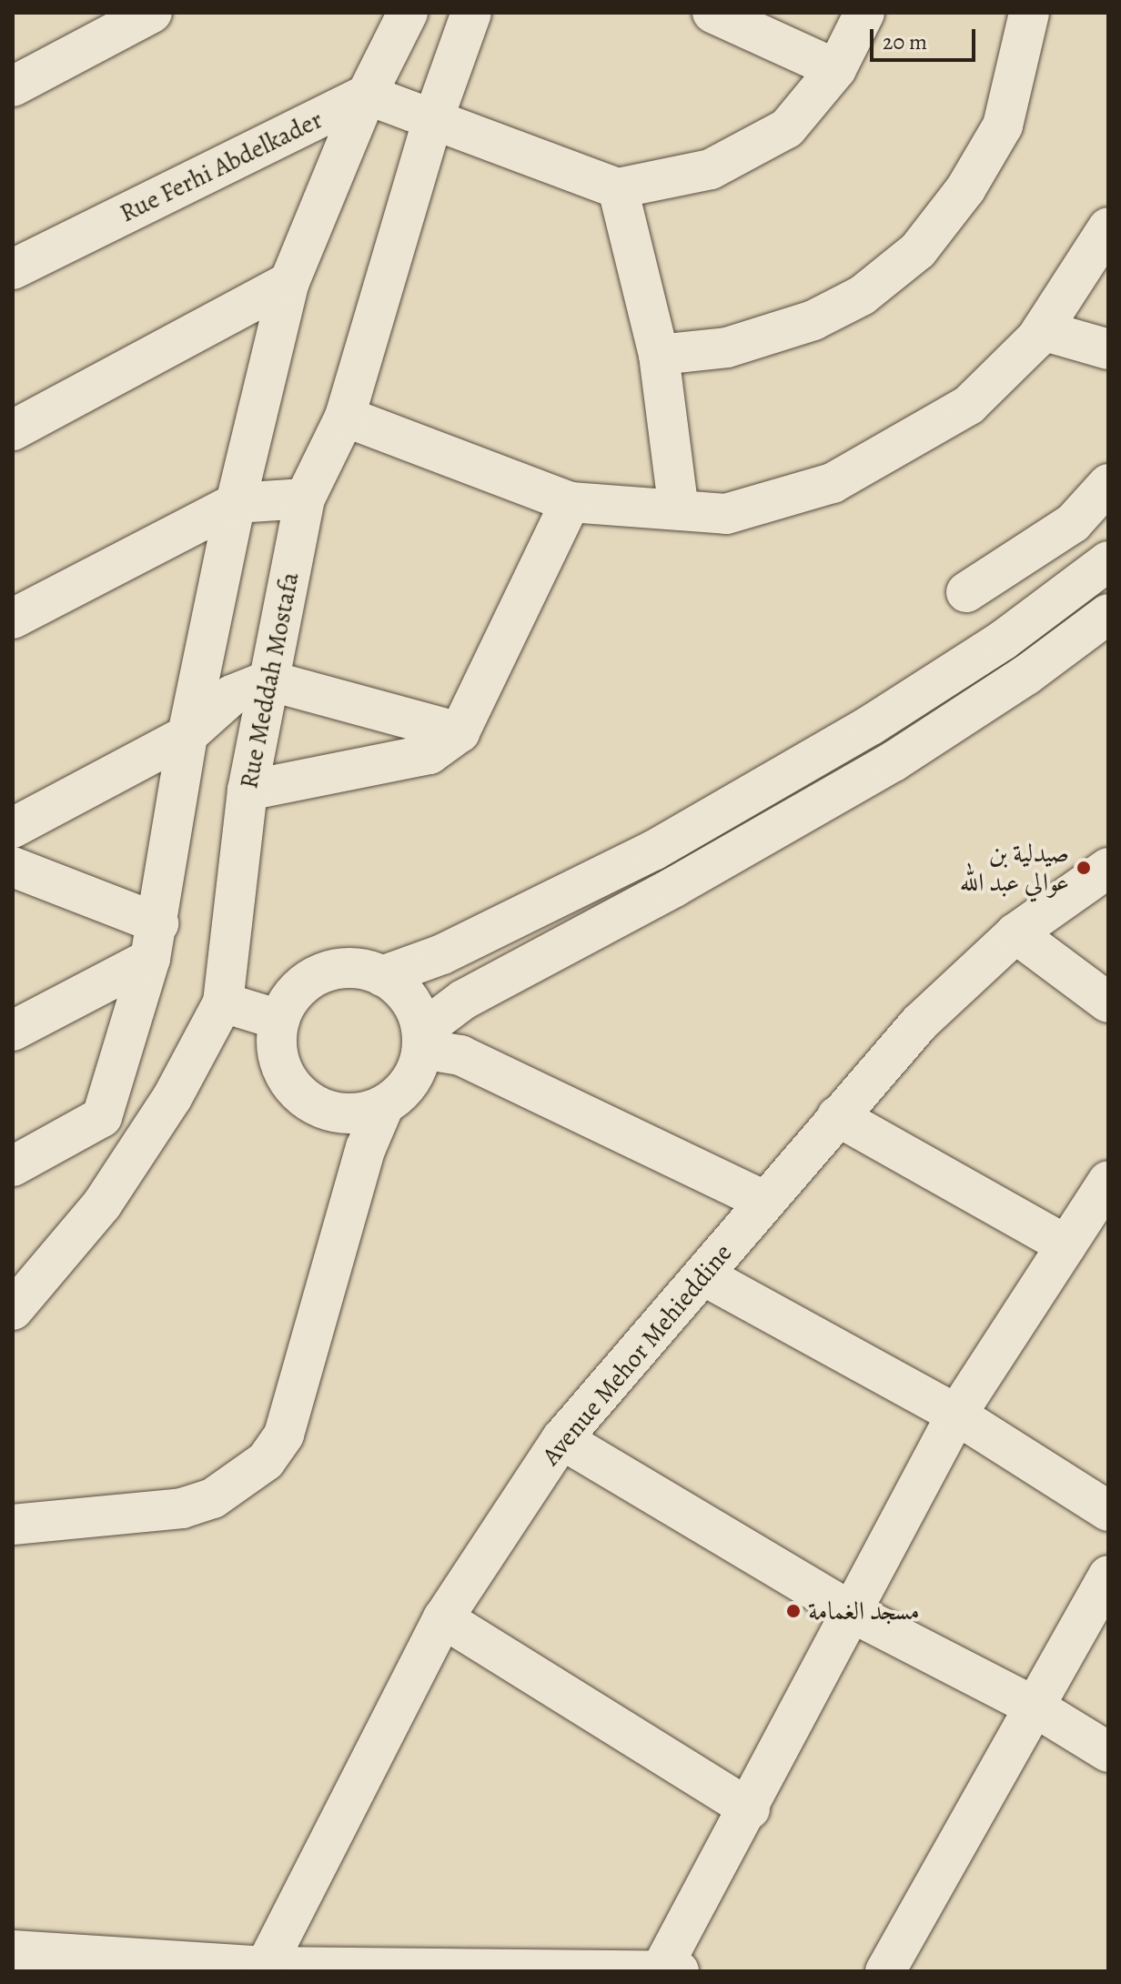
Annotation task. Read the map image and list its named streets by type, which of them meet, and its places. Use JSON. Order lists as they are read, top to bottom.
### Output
{
  "streets": {
    "street": ["Rue Ferhi Abdelkader", "Rue Meddah Mostafa", "Avenue Mehor Mehieddine"]
  },
  "places": ["صيدلية بن عوالي عبد الله", "مسجد الغمامة"],
  "scale_bar": "20 m"
}
